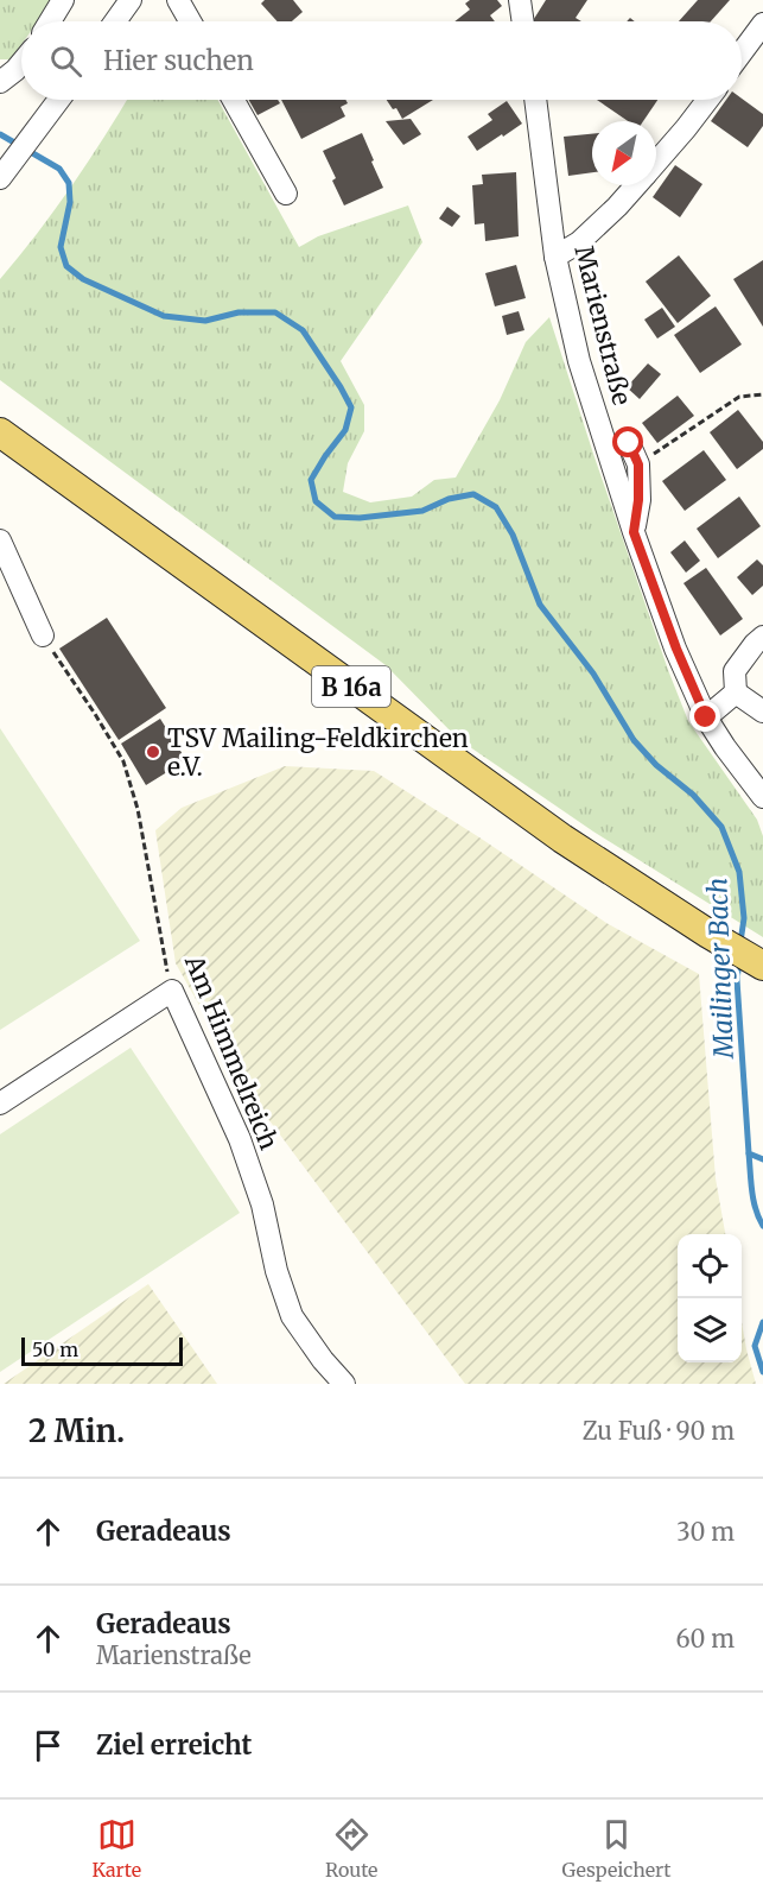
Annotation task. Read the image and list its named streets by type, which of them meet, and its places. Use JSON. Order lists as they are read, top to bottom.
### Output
{
  "streets": {
    "main road": ["B 16a"],
    "street": ["Marienstraße", "Am Himmelreich"]
  },
  "water": ["Mailinger Bach"],
  "places": ["TSV Mailing-Feldkirchen e.V."],
  "scale_bar": "50 m",
  "north": "bottom left",
  "page": {
    "search": "Hier suchen",
    "scale": "50 m",
    "heading": ["2 Min.", "Zu Fuß · 90 m"],
    "list": [
      ["Geradeaus", "30 m"],
      ["Geradeaus", "Marienstraße", "60 m"],
      "Ziel erreicht"
    ],
    "nav": ["Karte", "Route", "Gespeichert"]
  }
}
